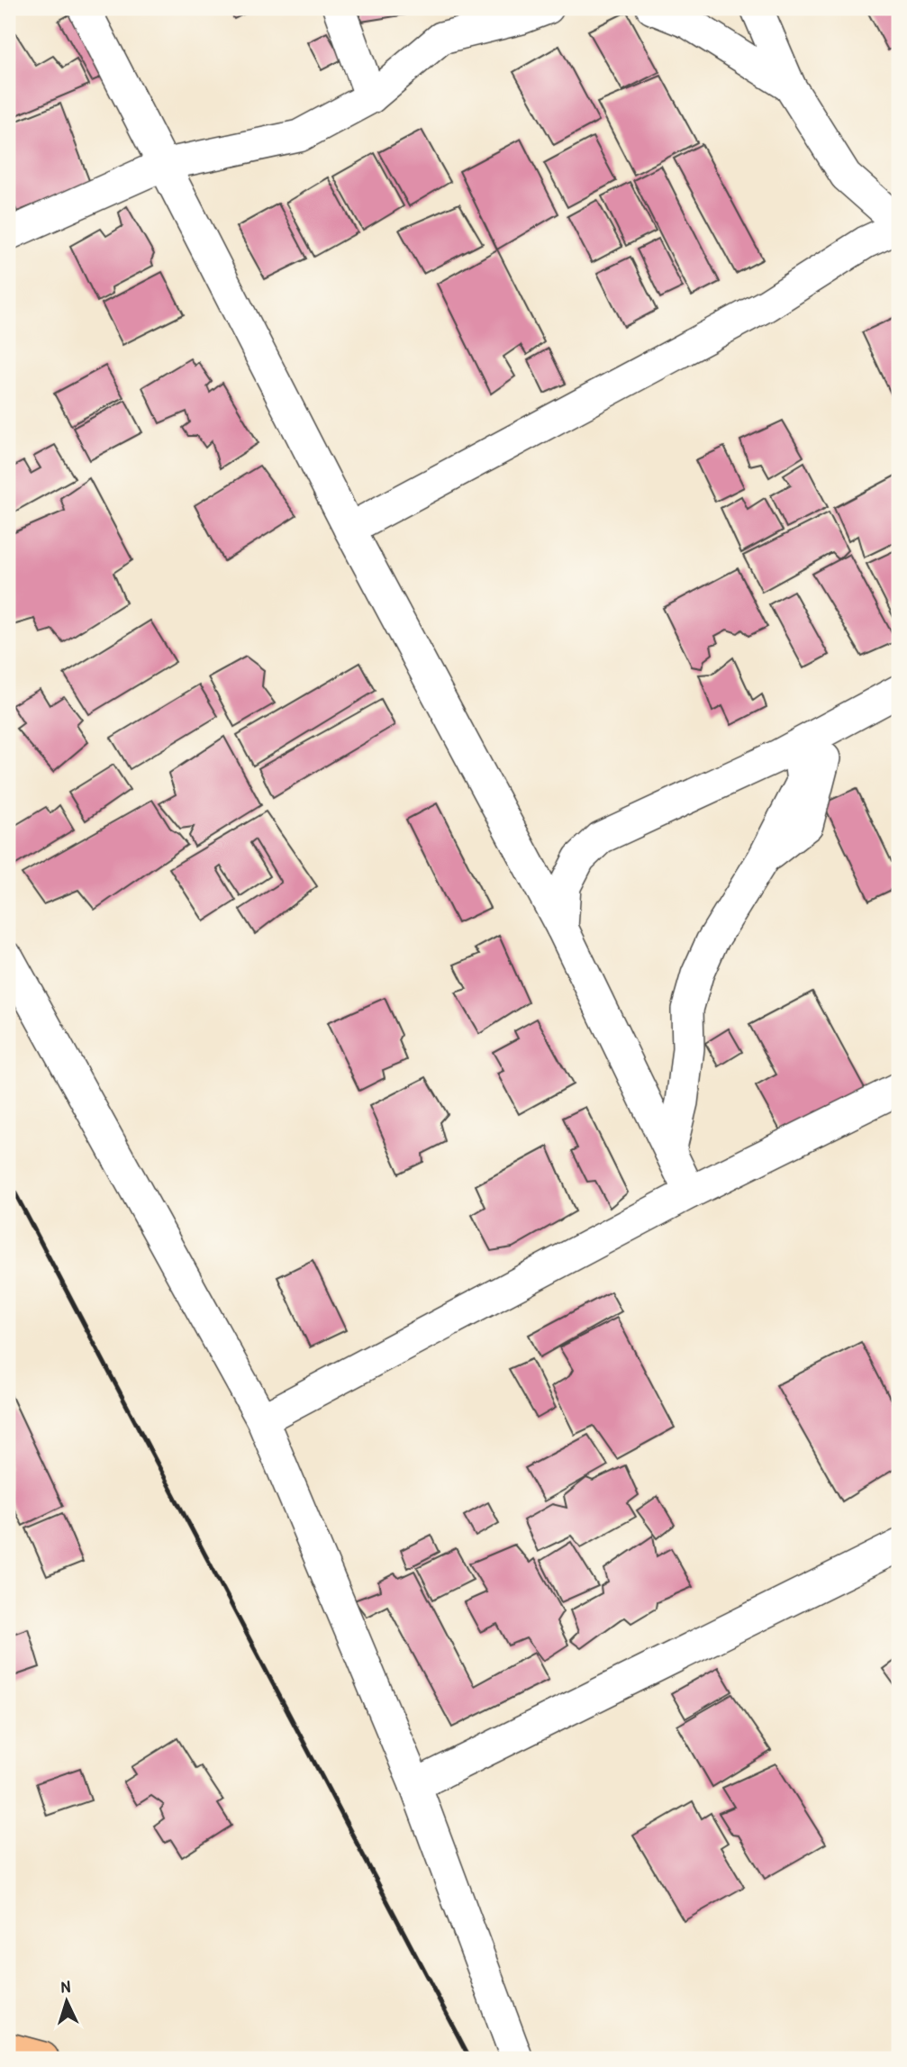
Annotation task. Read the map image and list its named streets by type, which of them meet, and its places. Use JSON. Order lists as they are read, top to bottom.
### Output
{
  "north": "top"
}
